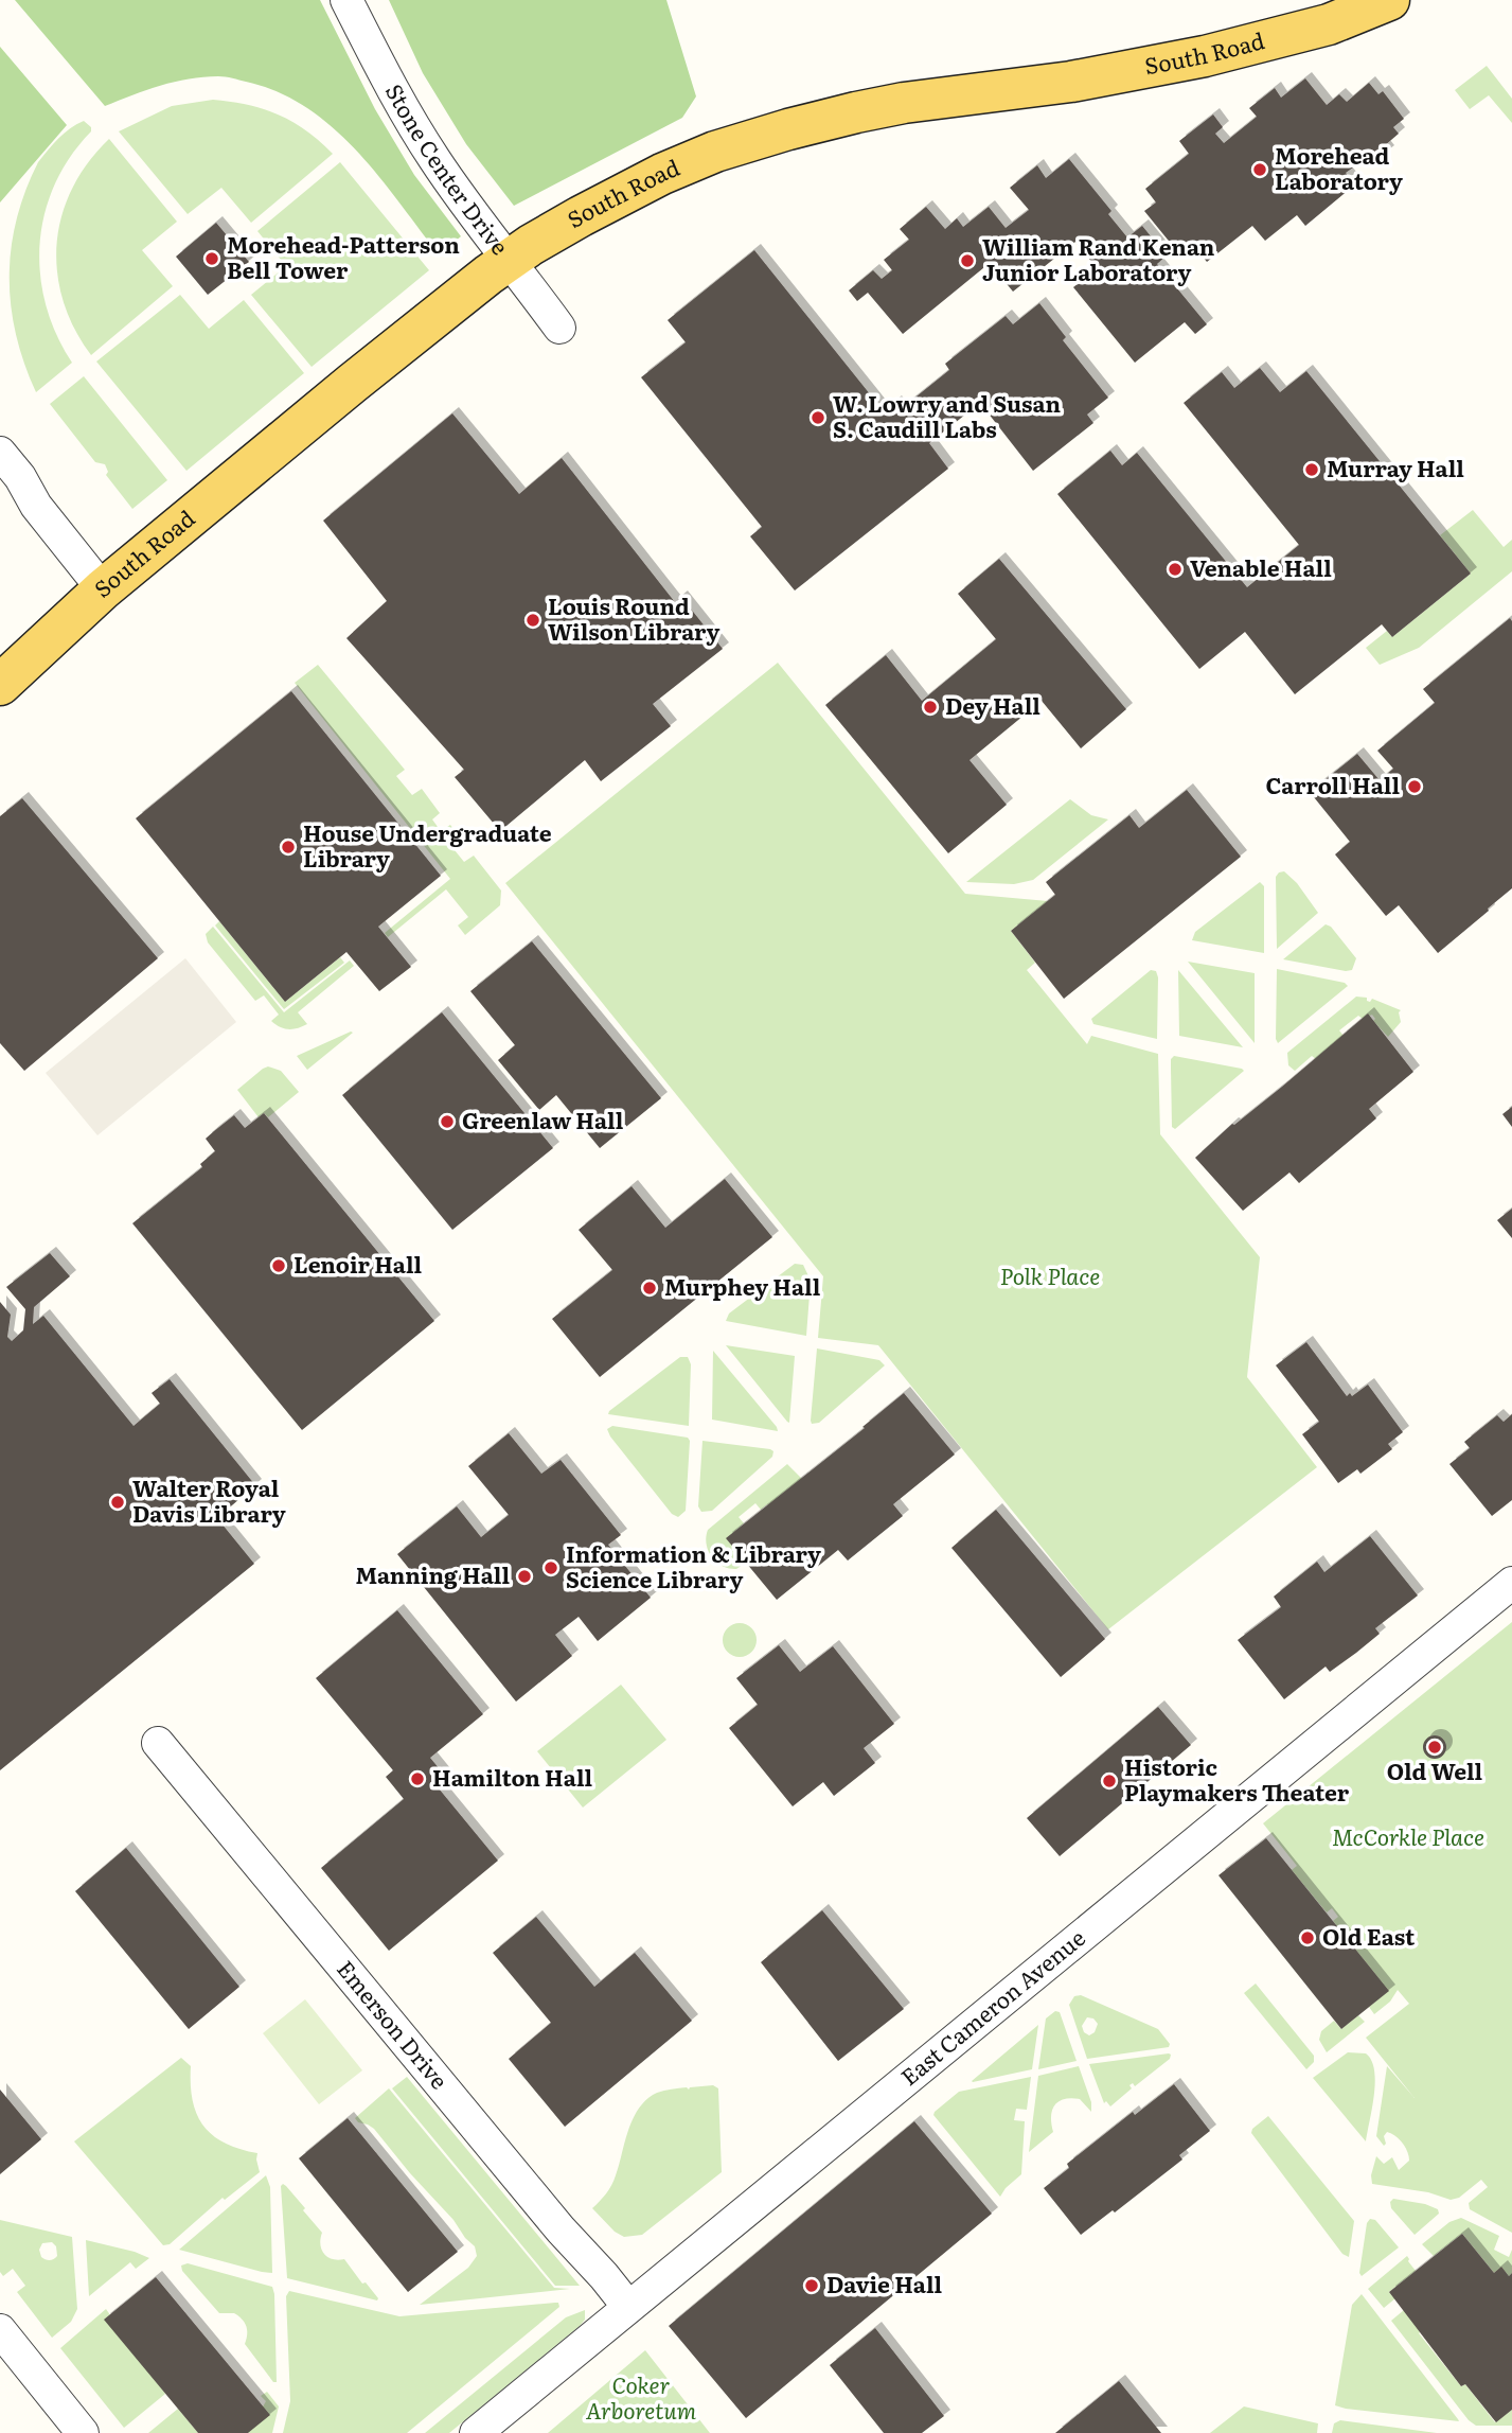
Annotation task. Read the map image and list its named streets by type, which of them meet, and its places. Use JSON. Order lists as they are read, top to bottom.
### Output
{
  "streets": {
    "main road": ["South Road"],
    "street": ["Stone Center Drive", "East Cameron Avenue", "Emerson Drive"]
  },
  "crossings": [
    ["South Road", "Stone Center Drive"],
    ["East Cameron Avenue", "Emerson Drive"]
  ],
  "parks": ["Polk Place", "McCorkle Place", "Coker Arboretum"],
  "places": [
    "Morehead Laboratory",
    "Morehead-Patterson Bell Tower",
    "William Rand Kenan Junior Laboratory",
    "W. Lowry and Susan S. Caudill Labs",
    "Murray Hall",
    "Venable Hall",
    "Louis Round Wilson Library",
    "Dey Hall",
    "Carroll Hall",
    "House Undergraduate Library",
    "Greenlaw Hall",
    "Lenoir Hall",
    "Murphey Hall",
    "Walter Royal Davis Library",
    "Information & Library Science Library",
    "Manning Hall",
    "Old Well",
    "Hamilton Hall",
    "Historic Playmakers Theater",
    "Old East",
    "Davie Hall"
  ]
}
